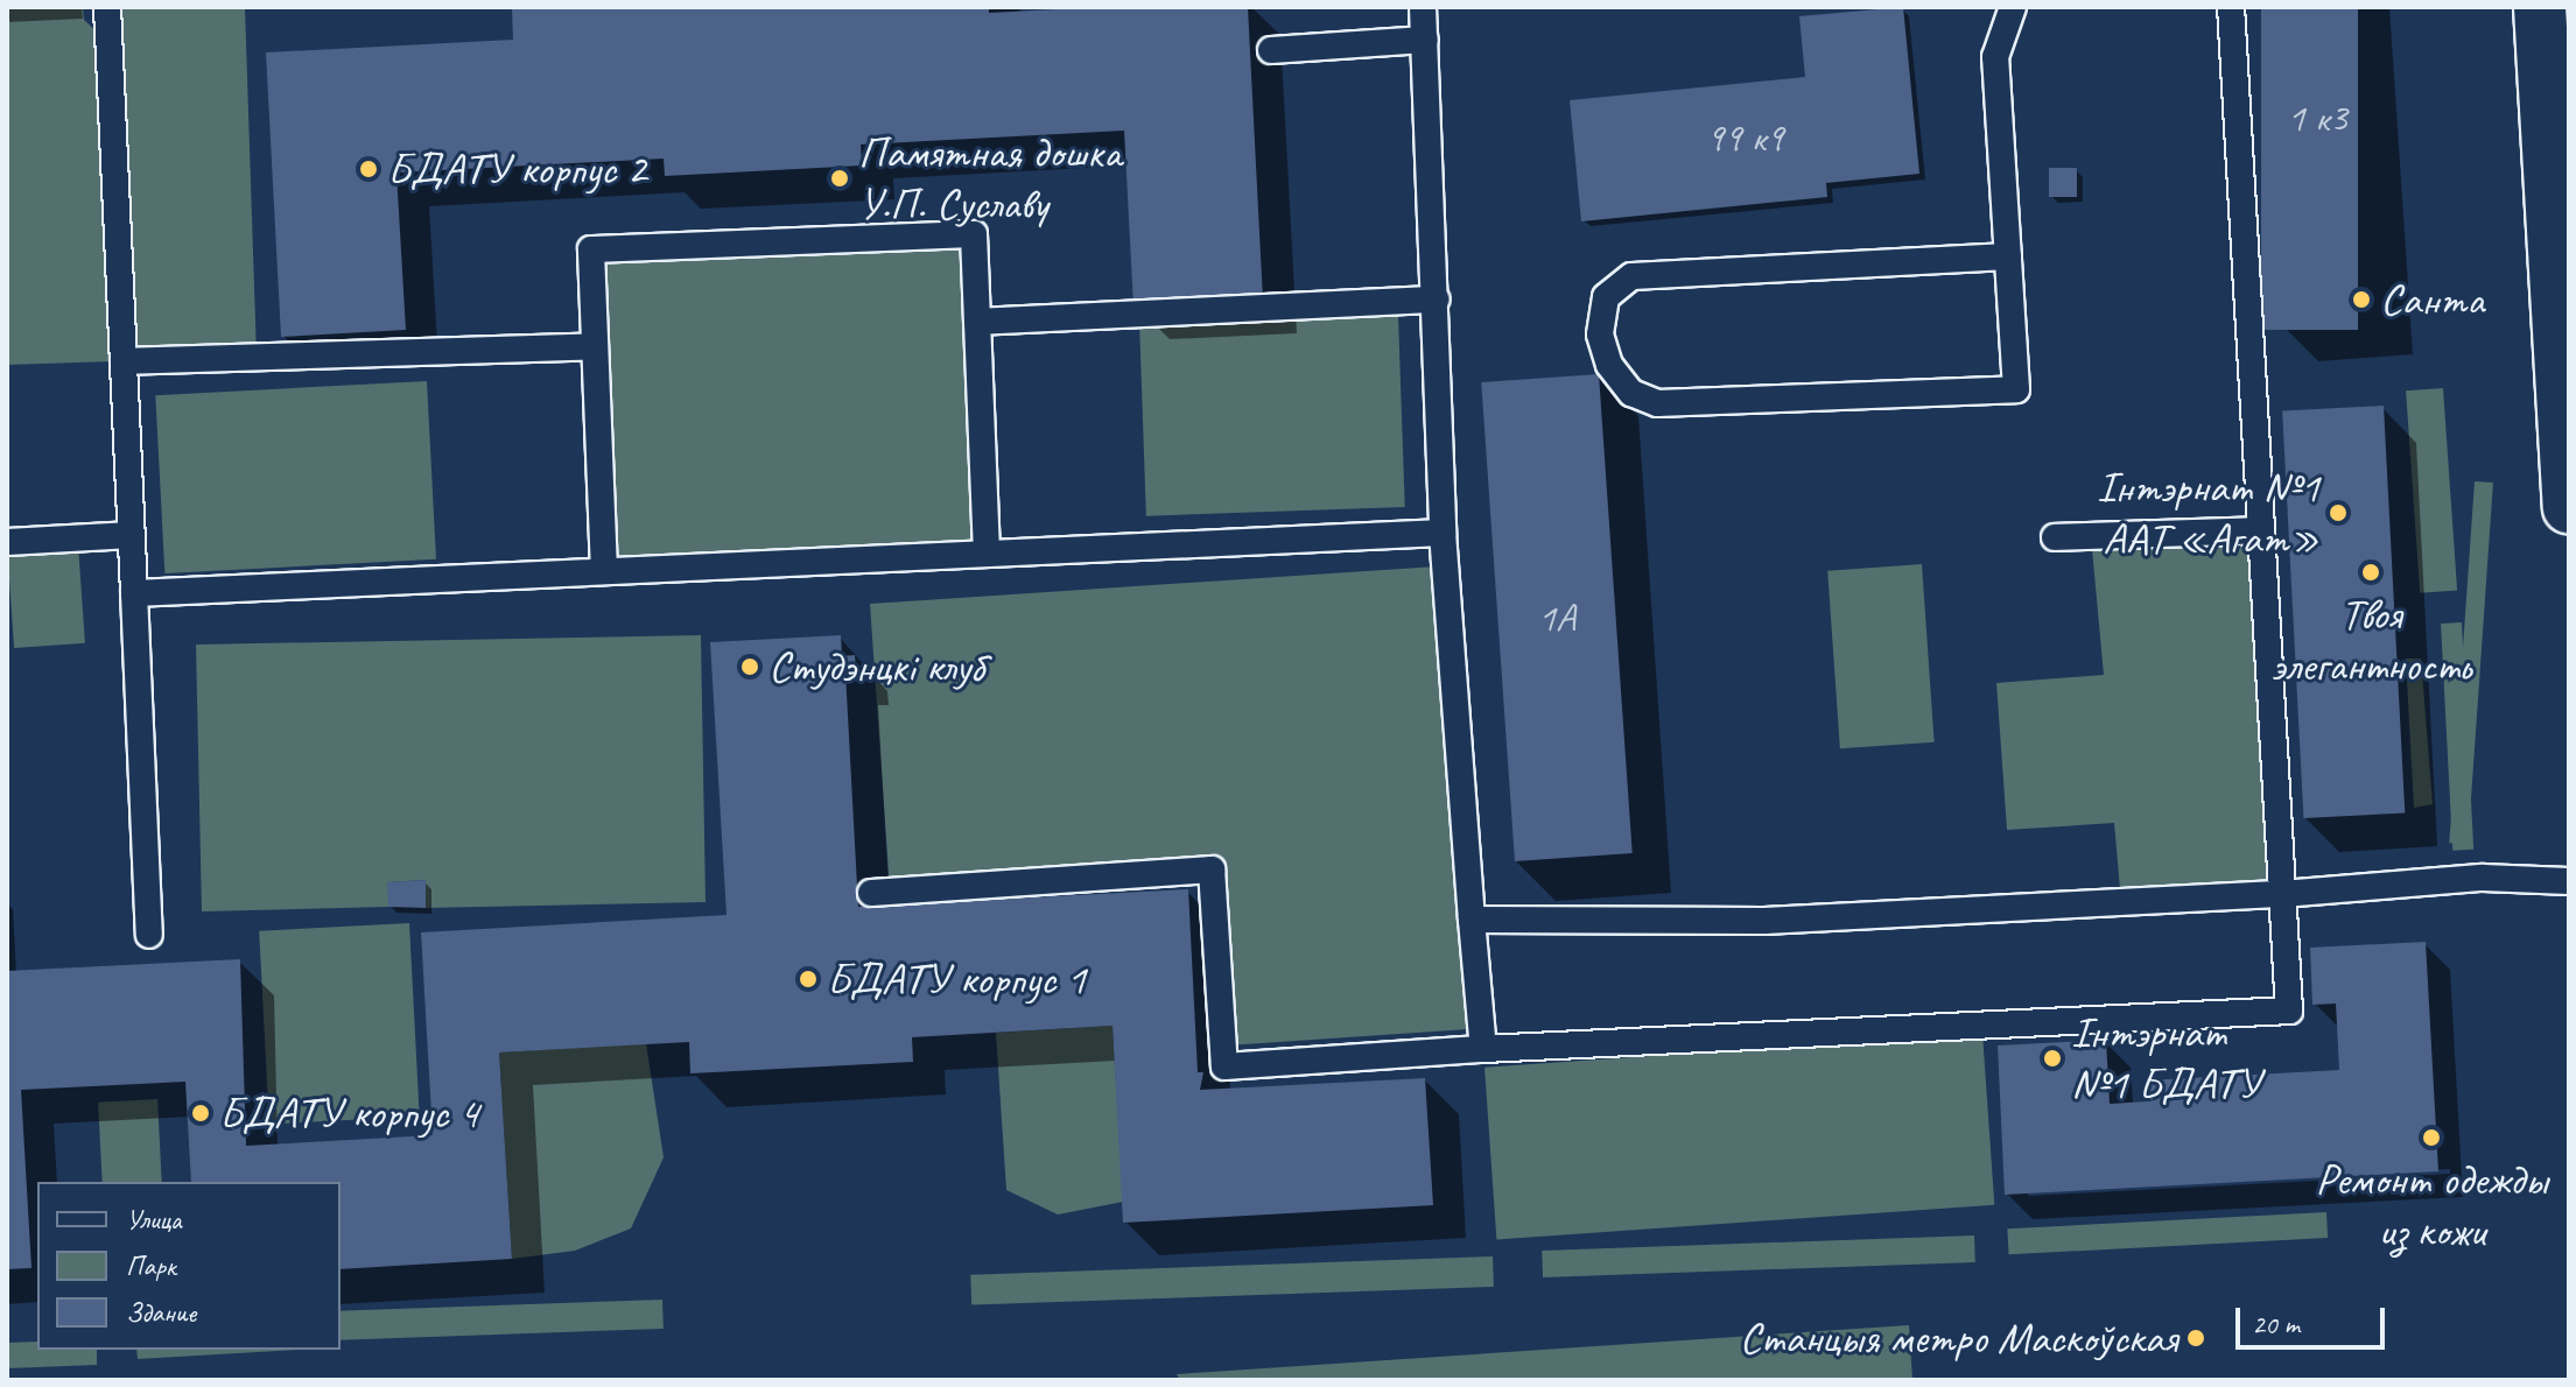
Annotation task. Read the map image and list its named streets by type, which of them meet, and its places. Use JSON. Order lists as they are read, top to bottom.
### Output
{
  "places": [
    "БДАТУ корпус 2",
    "Памятная дошка У.П. Суславу",
    "Санта",
    "Інтэрнат №1 ААТ «Агат»",
    "Твоя элегантность",
    "Студэнцкі клуб",
    "БДАТУ корпус 1",
    "Інтэрнат №1 БДАТУ",
    "БДАТУ корпус 4",
    "Ремонт одежды из кожи",
    "Станцыя метро Маскоўская"
  ],
  "house_numbers": ["1 к3", "99 к9", "1А"],
  "legend": ["Улица", "Парк", "Здание"],
  "scale_bar": "20 m"
}
